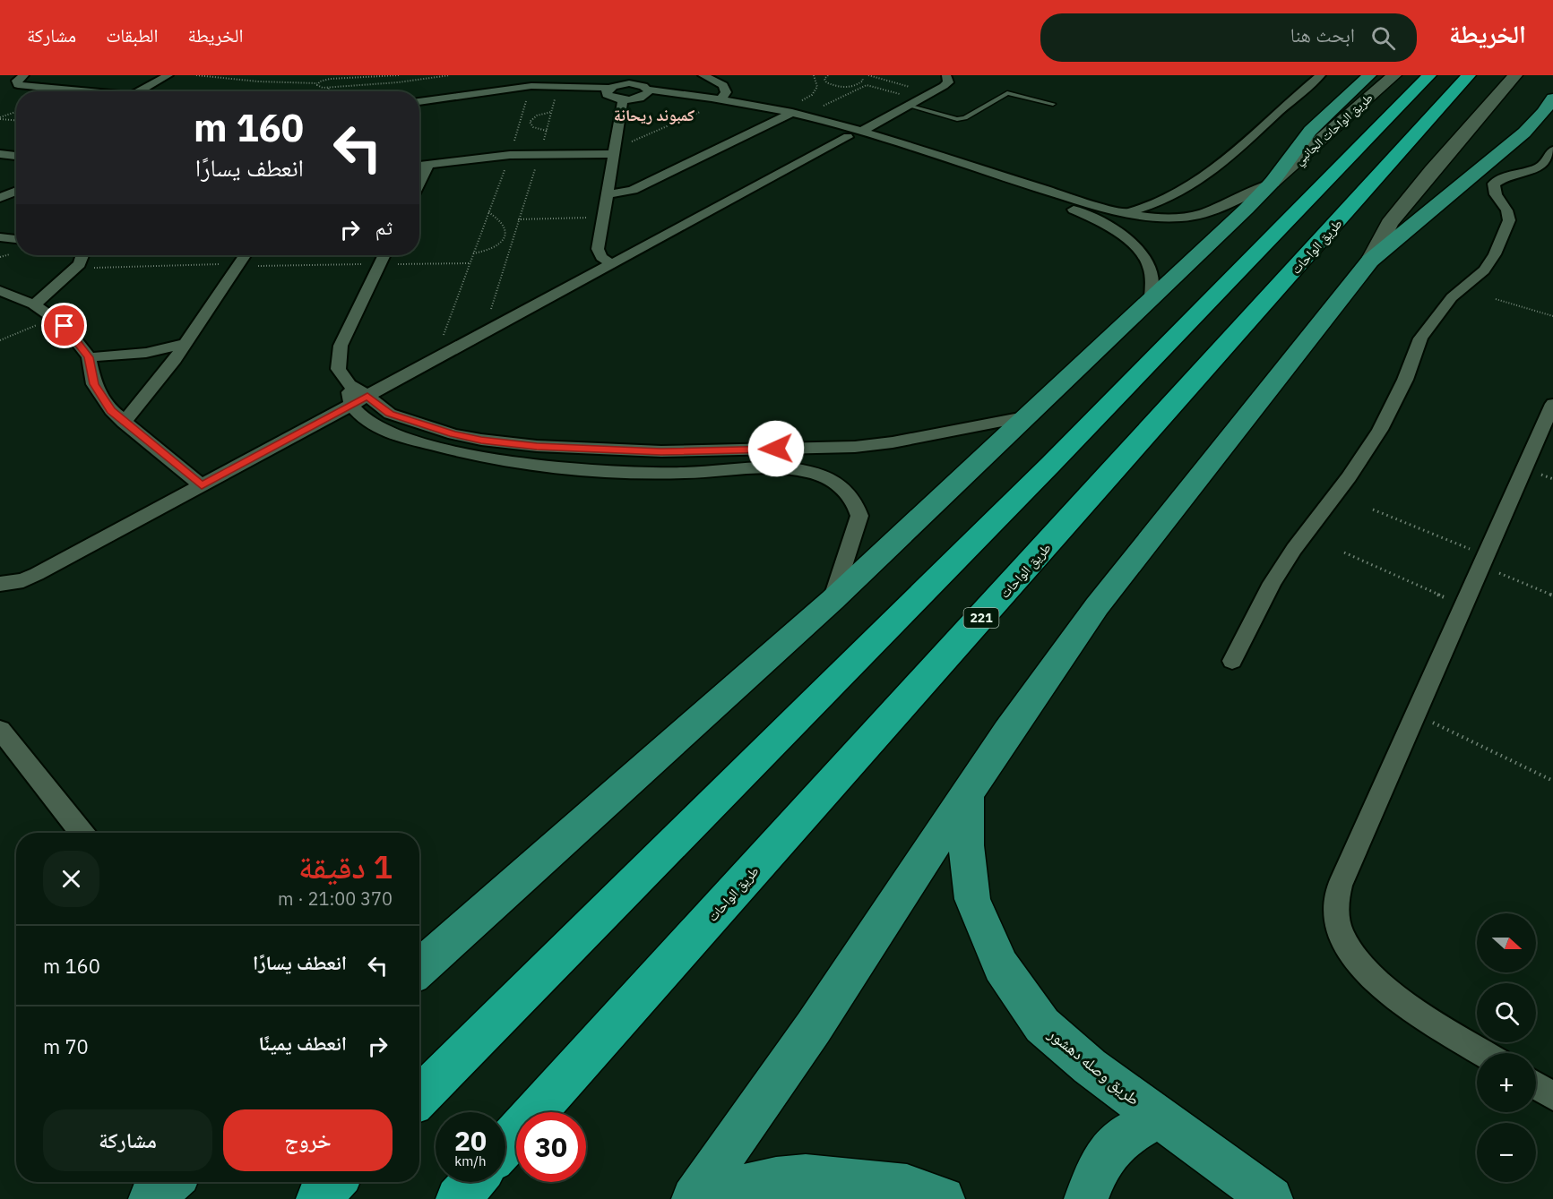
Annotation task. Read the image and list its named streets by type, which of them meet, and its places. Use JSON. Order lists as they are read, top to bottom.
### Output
{
  "streets": {
    "highway": ["طريق الواحات", "221"],
    "main road": ["طريق وصله دهشور"],
    "street": ["طريق الواحات الجانبي"]
  },
  "districts": ["كمبوند ريحانة"],
  "north": "right",
  "page": {
    "header": "الخريطة",
    "search": "ابحث هنا",
    "nav": ["الخريطة", "الطبقات", "مشاركة"],
    "turn": ["160 m", "انعطف يسارًا"],
    "then": "ثم",
    "heading": ["1 دقيقة", "370 m · 21:00"],
    "map_buttons": ["+", "−"],
    "list": [
      {
        "name": "انعطف يسارًا",
        "value": "160 m"
      },
      {
        "name": "انعطف يمينًا",
        "value": "70 m"
      }
    ],
    "buttons": ["خروج", "مشاركة"],
    "speed": "20 km/h",
    "limit": "30"
  }
}
